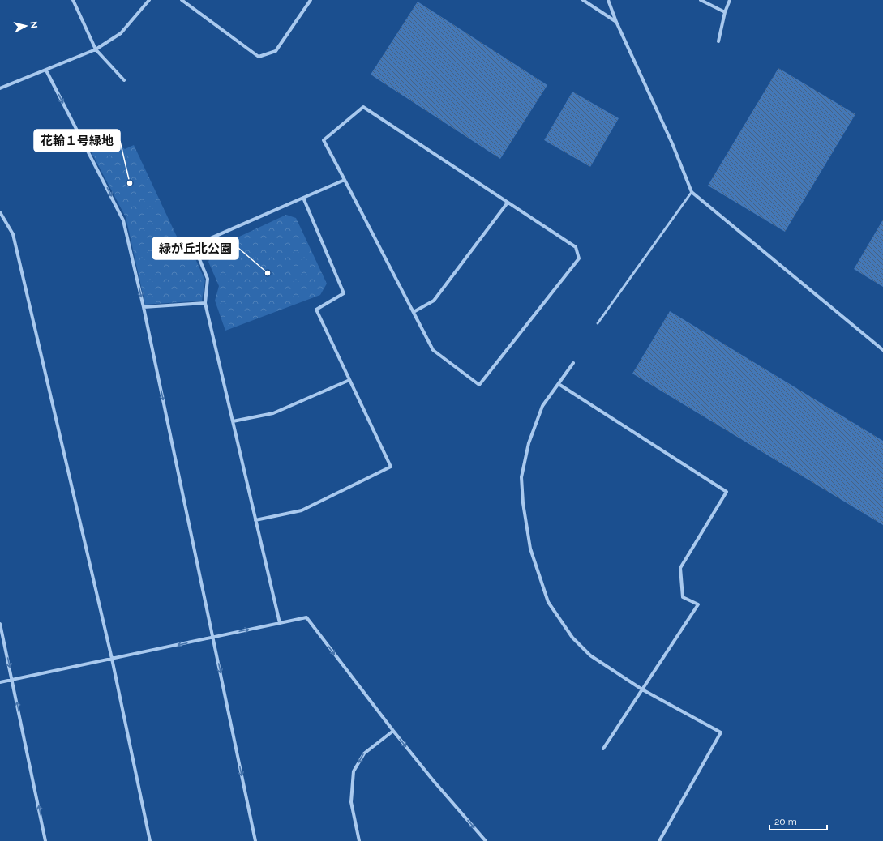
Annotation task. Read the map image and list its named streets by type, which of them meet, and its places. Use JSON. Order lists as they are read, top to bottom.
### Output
{
  "places": ["花輪１号緑地", "緑が丘北公園"],
  "scale_bar": "20 m",
  "north": "right"
}
